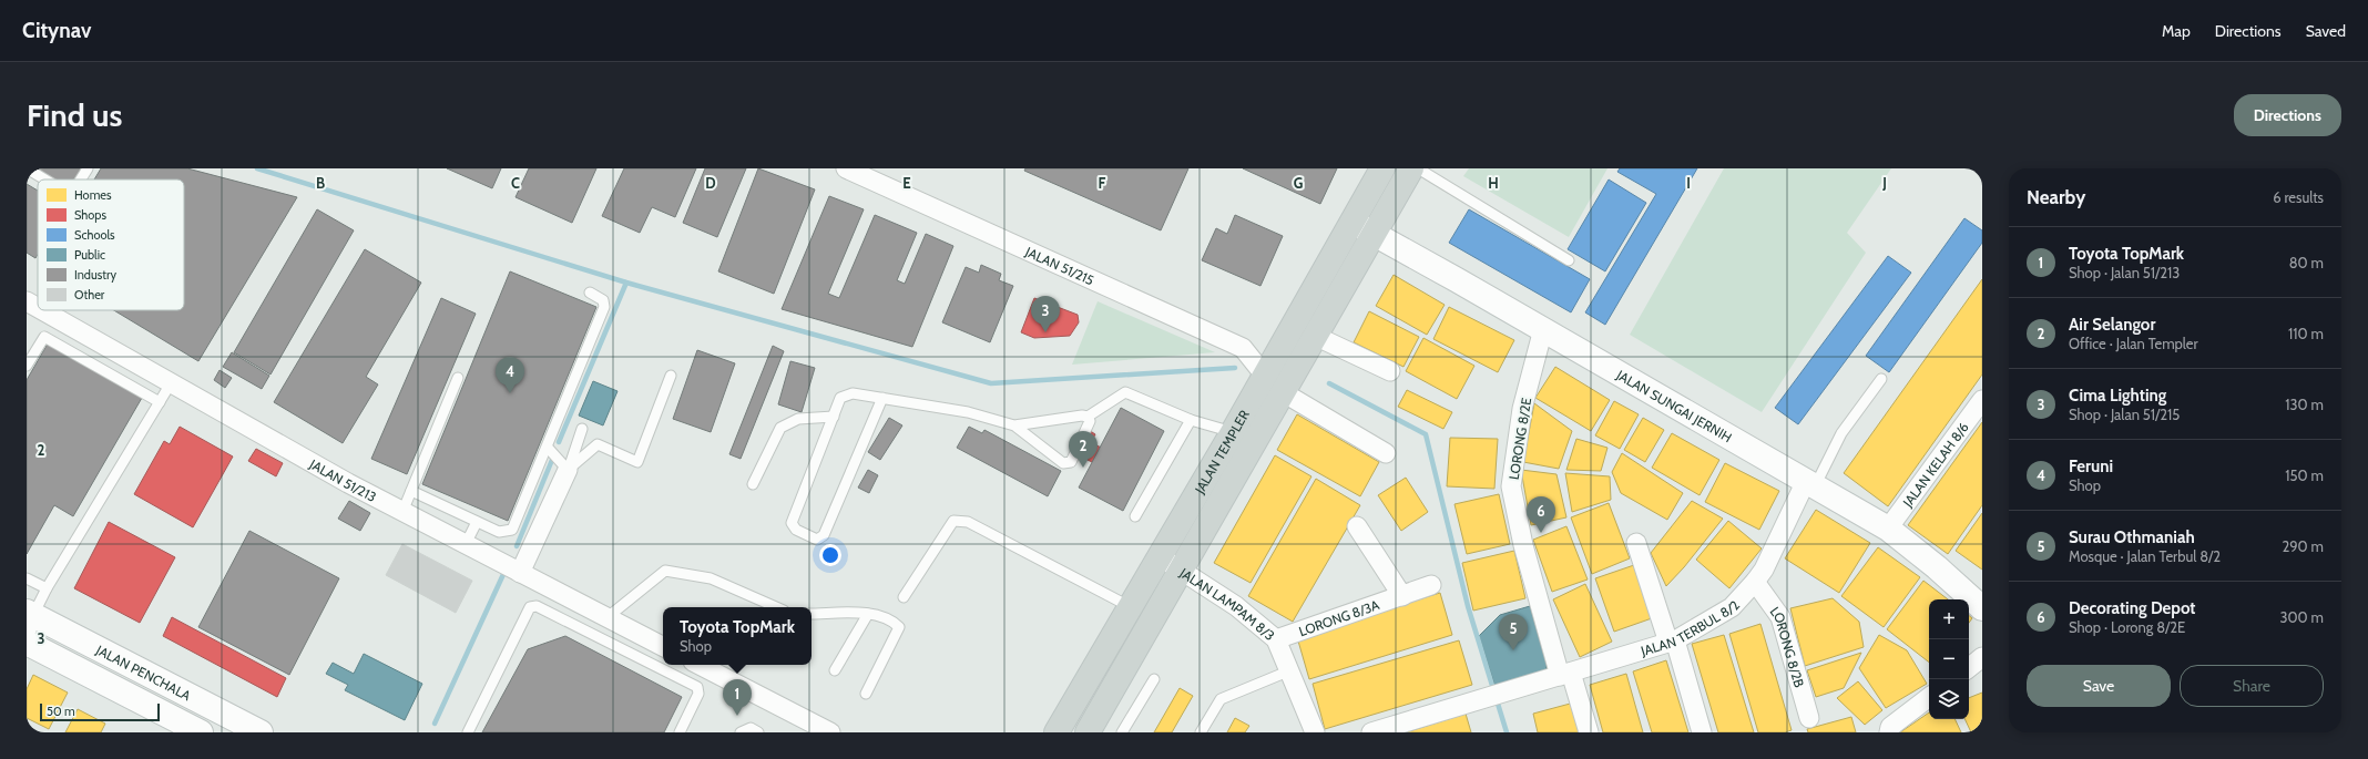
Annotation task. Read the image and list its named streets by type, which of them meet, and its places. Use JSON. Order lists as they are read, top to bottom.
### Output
{
  "streets": {
    "main road": ["JALAN TEMPLER"],
    "street": [
      "JALAN 51/215",
      "JALAN SUNGAI JERNIH",
      "LORONG 8/2E",
      "JALAN KELAH 8/6",
      "JALAN 51/213",
      "JALAN LAMPAM 8/3",
      "LORONG 8/3A",
      "JALAN TERBUL 8/2",
      "LORONG 8/2B",
      "JALAN PENCHALA"
    ]
  },
  "crossings": [
    ["JALAN 51/215", "JALAN TEMPLER"],
    ["JALAN SUNGAI JERNIH", "LORONG 8/2E"],
    ["JALAN SUNGAI JERNIH", "JALAN TEMPLER"],
    ["JALAN SUNGAI JERNIH", "JALAN KELAH 8/6"],
    ["JALAN SUNGAI JERNIH", "JALAN TERBUL 8/2"],
    ["LORONG 8/2E", "JALAN TERBUL 8/2"],
    ["JALAN TEMPLER", "JALAN LAMPAM 8/3"],
    ["JALAN LAMPAM 8/3", "LORONG 8/3A"],
    ["JALAN TERBUL 8/2", "LORONG 8/2B"]
  ],
  "legend": [
    "Homes",
    "Shops",
    "Schools",
    "Public",
    "Industry",
    "Other"
  ],
  "scale_bar": "50 m",
  "page": {
    "header": "Citynav",
    "nav": ["Map", "Directions", "Saved"],
    "buttons": [
      "Directions",
      ["Save", "Share"]
    ],
    "title": "Find us",
    "heading": ["Nearby", "6 results"],
    "list": [
      {
        "mark": "1",
        "name": "Toyota TopMark",
        "note": "Shop · Jalan 51/213",
        "value": "80 m"
      },
      {
        "mark": "2",
        "name": "Air Selangor",
        "note": "Office · Jalan Templer",
        "value": "110 m"
      },
      {
        "mark": "3",
        "name": "Cima Lighting",
        "note": "Shop · Jalan 51/215",
        "value": "130 m"
      },
      {
        "mark": "4",
        "name": "Feruni",
        "note": "Shop",
        "value": "150 m"
      },
      {
        "mark": "5",
        "name": "Surau Othmaniah",
        "note": "Mosque · Jalan Terbul 8/2",
        "value": "290 m"
      },
      {
        "mark": "6",
        "name": "Decorating Depot",
        "note": "Shop · Lorong 8/2E",
        "value": "300 m"
      }
    ],
    "pins": [
      "3",
      "4",
      "2",
      "6",
      "5",
      "1"
    ],
    "map_buttons": ["+", "−"],
    "popup": ["Toyota TopMark", "Shop"],
    "scale": "50 m"
  },
  "grid": {
    "columns": [
      "B",
      "C",
      "D",
      "E",
      "F",
      "G",
      "H",
      "I",
      "J"
    ],
    "rows": ["2", "3"]
  }
}
